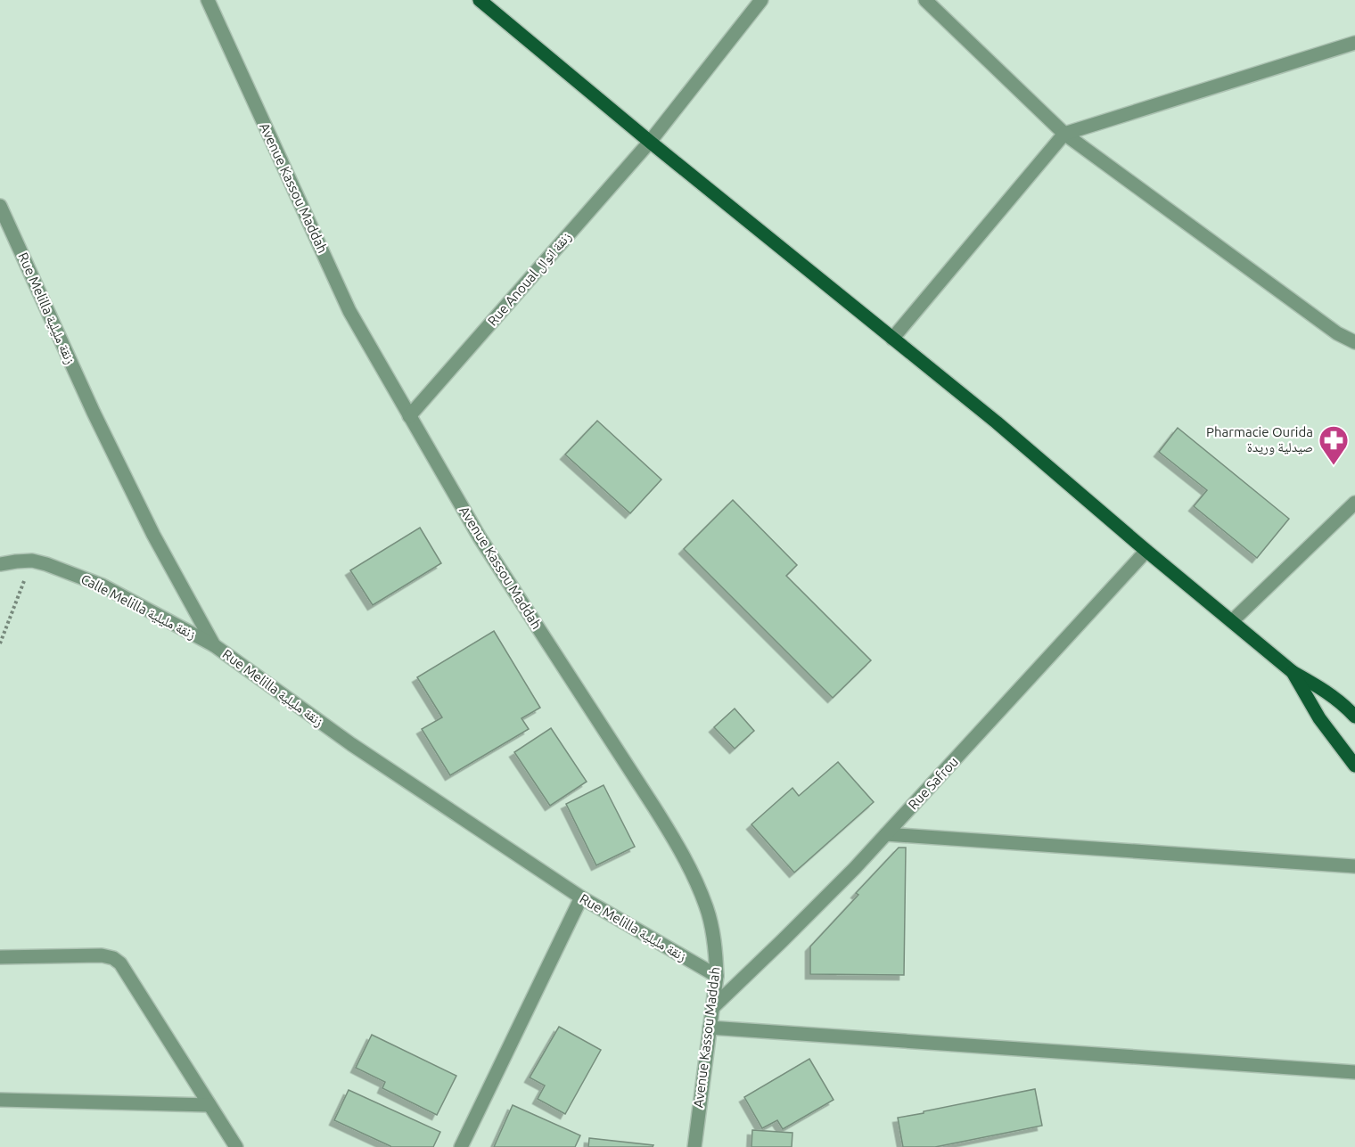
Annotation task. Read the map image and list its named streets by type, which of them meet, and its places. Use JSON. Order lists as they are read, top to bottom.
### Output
{
  "streets": {
    "street": [
      "Avenue Kassou Maddah",
      "Rue Anoual زنقة انوال",
      "Rue Melilla زنقة مليلية",
      "Calle Melilla زنقة مليلية",
      "Rue Safrou"
    ]
  },
  "crossings": [
    ["Avenue Kassou Maddah", "Rue Anoual زنقة انوال"],
    ["Avenue Kassou Maddah", "Rue Melilla زنقة مليلية"],
    ["Avenue Kassou Maddah", "Rue Safrou"],
    ["Rue Melilla زنقة مليلية", "Calle Melilla زنقة مليلية"]
  ],
  "places": {
    "pharmacy": ["Pharmacie Ourida صيدلية وريدة"]
  }
}
